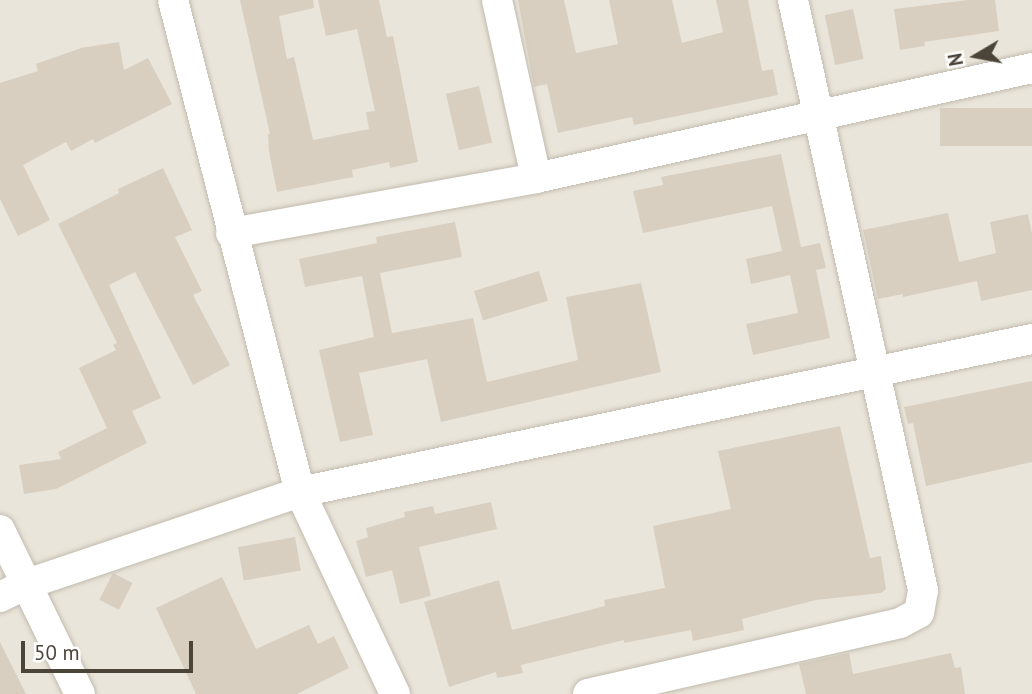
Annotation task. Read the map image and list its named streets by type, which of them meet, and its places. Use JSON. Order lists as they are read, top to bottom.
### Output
{
  "scale_bar": "50 m",
  "north": "left"
}
